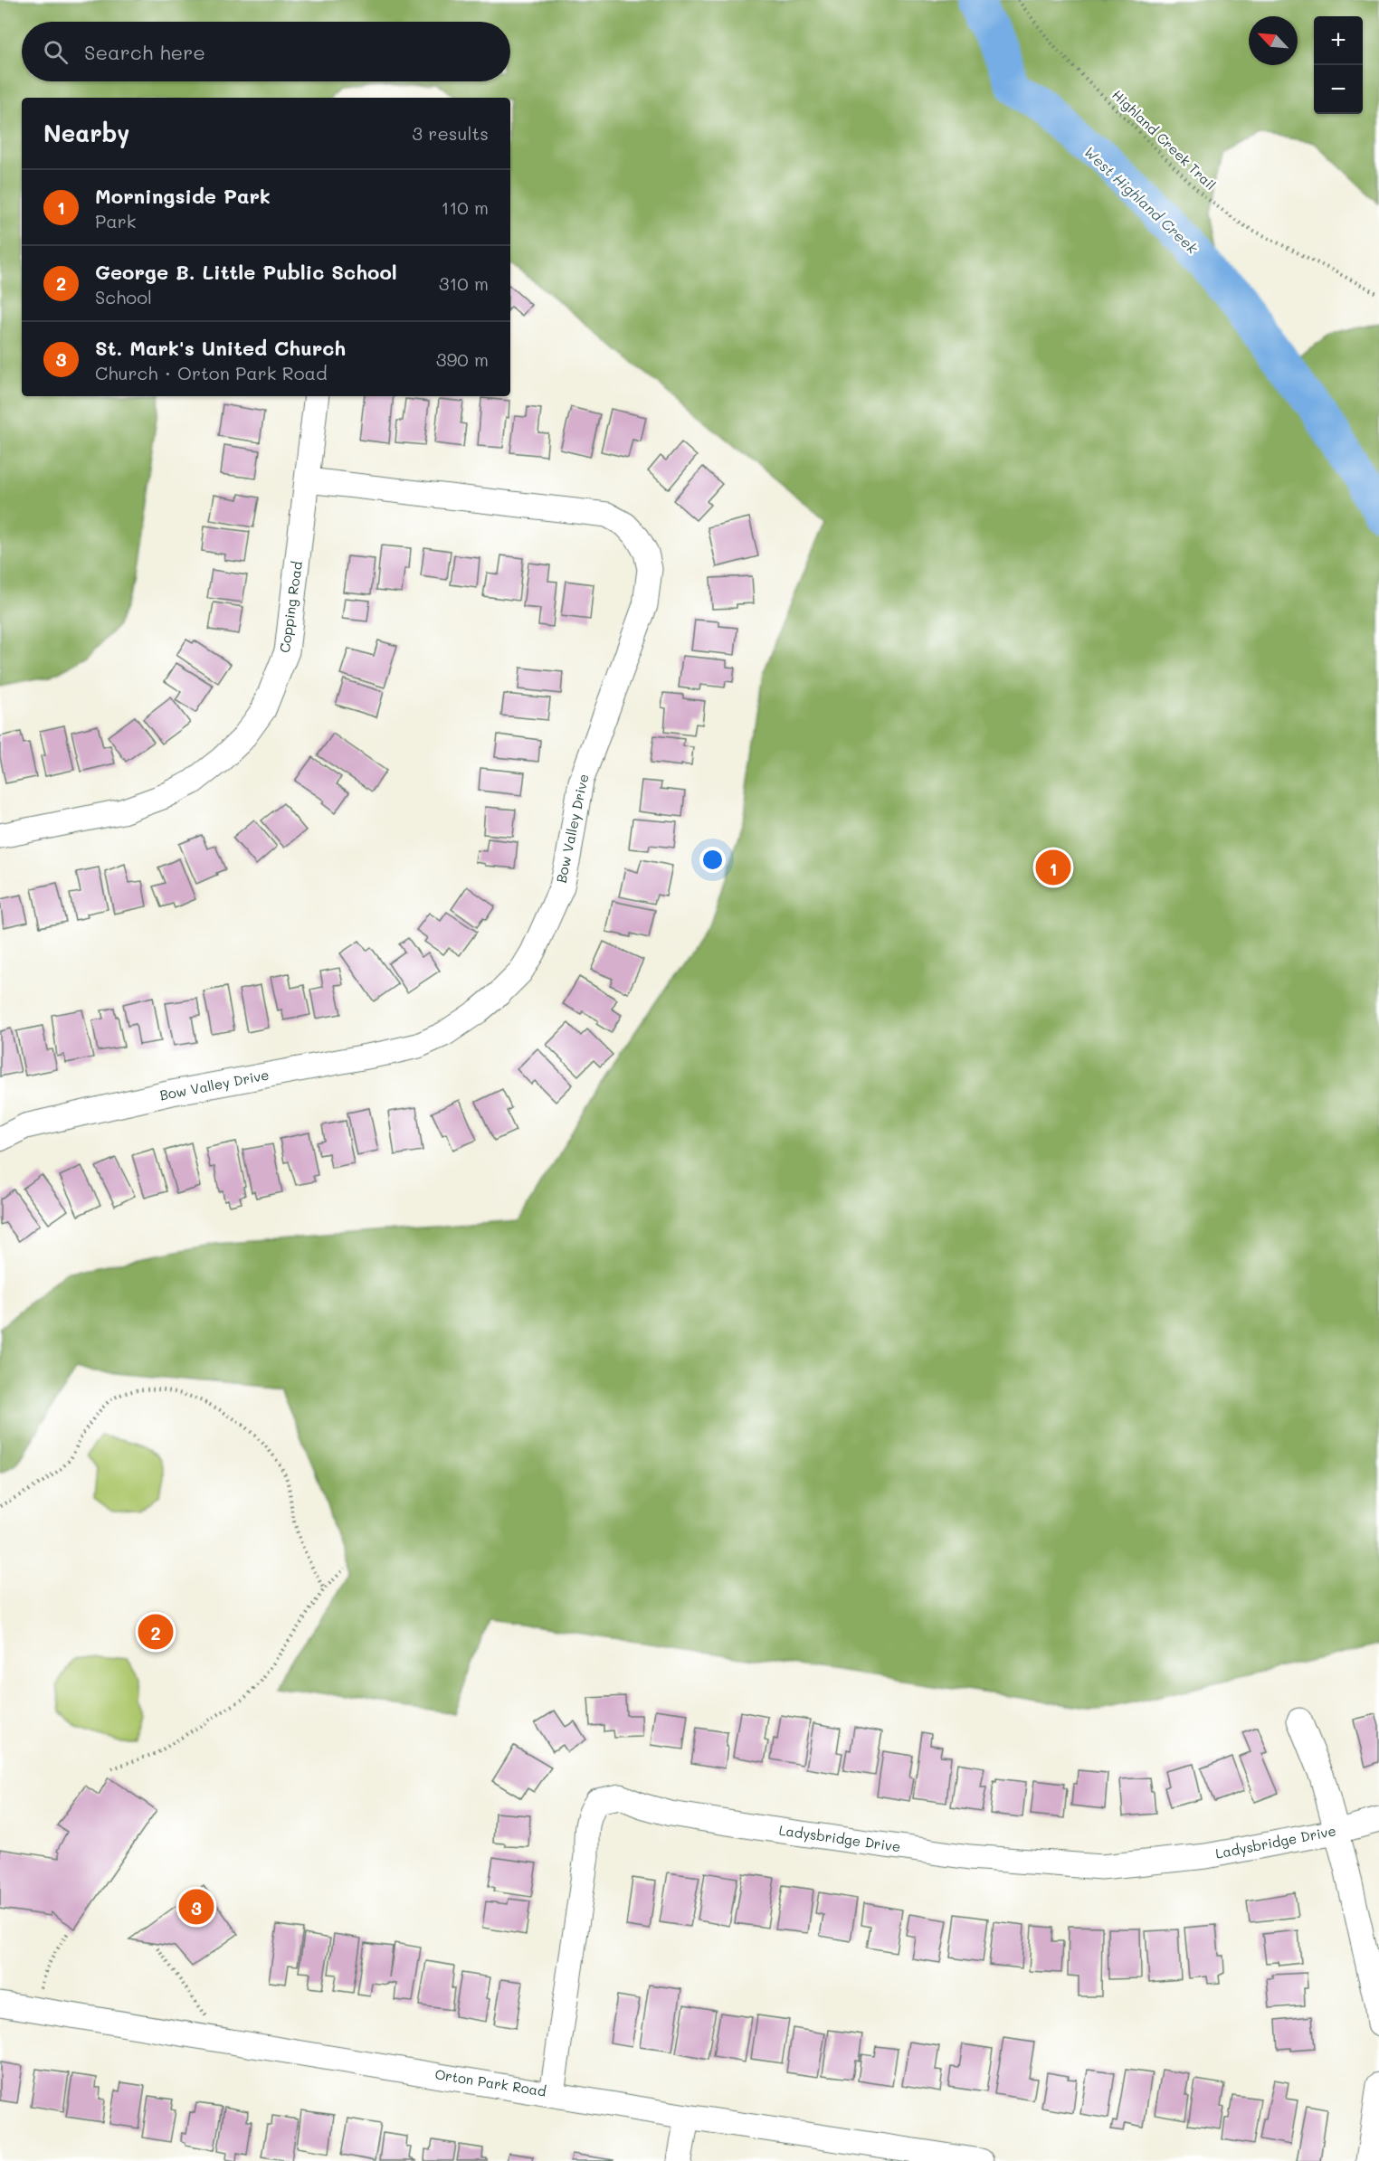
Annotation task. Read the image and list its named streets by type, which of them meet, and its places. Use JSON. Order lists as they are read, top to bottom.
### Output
{
  "streets": {
    "street": [
      "Copping Road",
      "Bow Valley Drive",
      "Ladysbridge Drive",
      "Orton Park Road"
    ],
    "path": ["Highland Creek Trail"]
  },
  "crossings": [
    ["Copping Road", "Bow Valley Drive"],
    ["Ladysbridge Drive", "Orton Park Road"]
  ],
  "water": ["West Highland Creek"],
  "north": "top left",
  "page": {
    "map_buttons": ["+", "−"],
    "search": "Search here",
    "heading": ["Nearby", "3 results"],
    "list": [
      {
        "mark": "1",
        "name": "Morningside Park",
        "note": "Park",
        "value": "110 m"
      },
      {
        "mark": "2",
        "name": "George B. Little Public School",
        "note": "School",
        "value": "310 m"
      },
      {
        "mark": "3",
        "name": "St. Mark's United Church",
        "note": "Church · Orton Park Road",
        "value": "390 m"
      }
    ],
    "pins": ["1", "2", "3"]
  }
}
